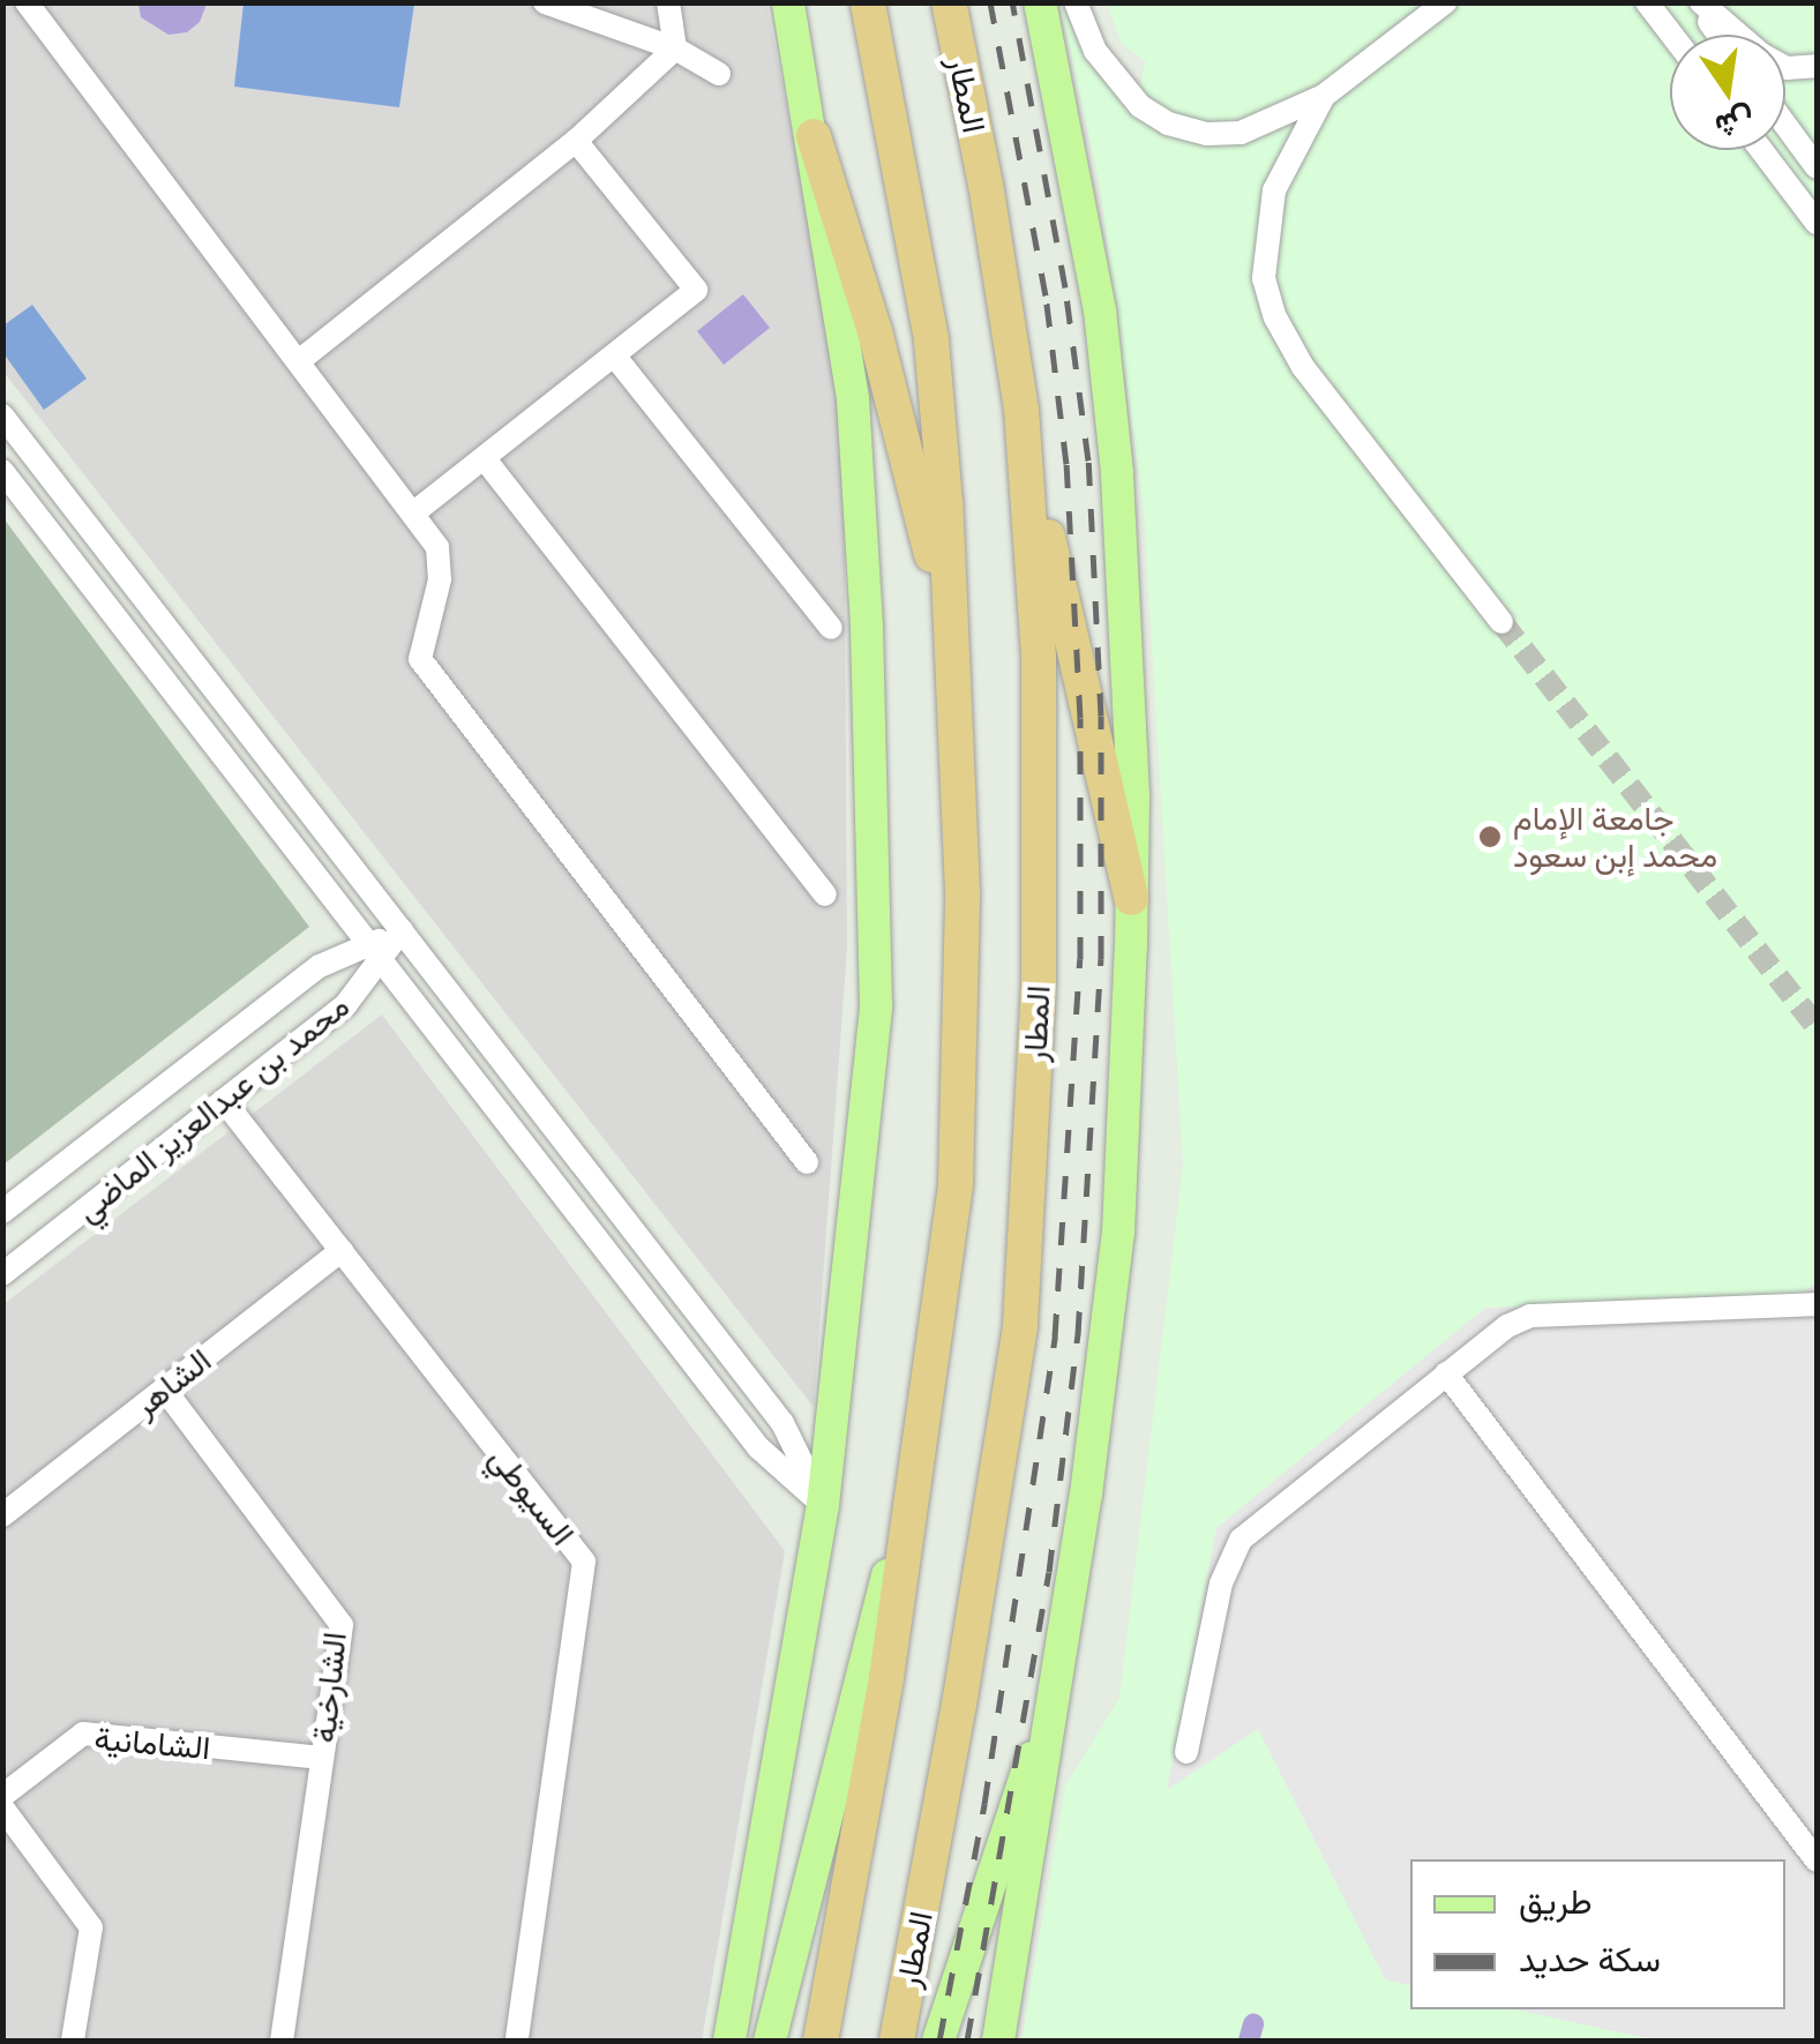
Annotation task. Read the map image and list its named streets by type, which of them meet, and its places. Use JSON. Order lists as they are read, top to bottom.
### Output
{
  "streets": {
    "highway": ["المطار"],
    "street": [
      "محمد بن عبدالعزيز الماضي",
      "الشاهر",
      "السيوطي",
      "الشارخية",
      "الشامانية"
    ]
  },
  "crossings": [
    ["محمد بن عبدالعزيز الماضي", "السيوطي"],
    ["الشاهر", "السيوطي"],
    ["الشاهر", "الشارخية"],
    ["الشارخية", "الشامانية"]
  ],
  "places": ["جامعة الإمام محمد إبن سعود"],
  "legend": ["طريق", "سكة حديد"],
  "north": "bottom"
}
